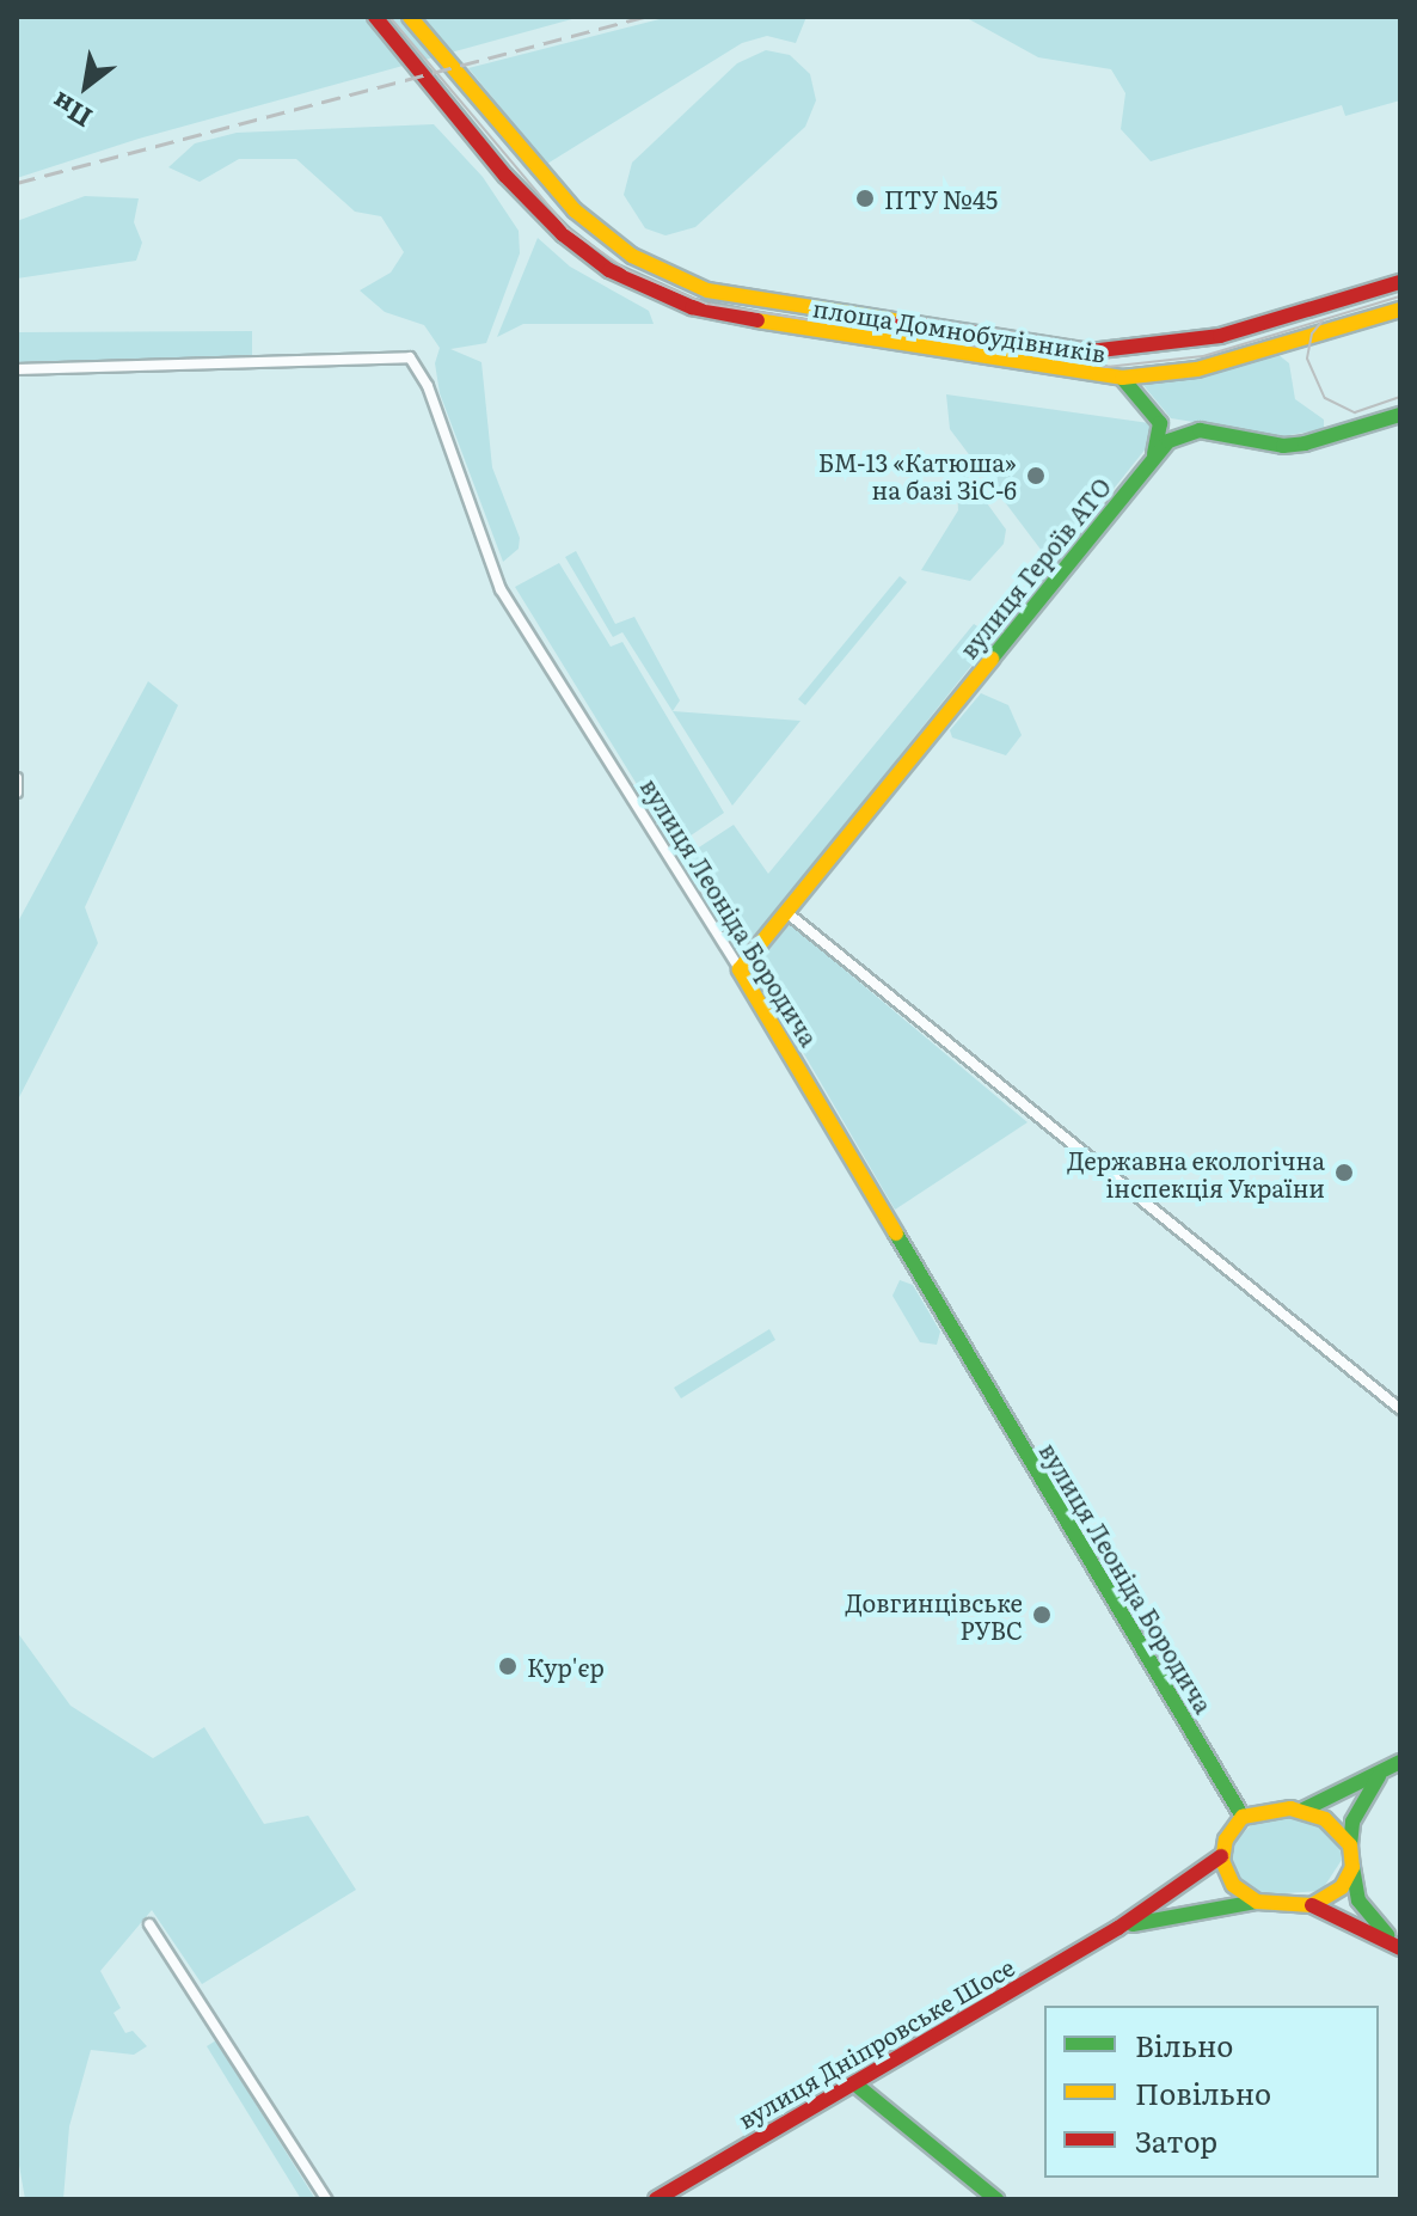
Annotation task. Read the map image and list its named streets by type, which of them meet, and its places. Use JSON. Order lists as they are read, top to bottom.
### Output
{
  "streets": {
    "main road": [
      "площа Домнобудівників",
      "вулиця Героїв АТО",
      "вулиця Леоніда Бородича",
      "вулиця Дніпровське Шосе"
    ]
  },
  "crossings": [
    ["вулиця Героїв АТО", "вулиця Леоніда Бородича"],
    ["вулиця Леоніда Бородича", "вулиця Дніпровське Шосе"]
  ],
  "places": [
    "ПТУ №45",
    "БМ-13 «Катюша» на базі ЗіС-6",
    "Державна екологічна інспекція України",
    "Довгинцівське РУВС",
    "Кур'єр"
  ],
  "legend": ["Вільно", "Повільно", "Затор"],
  "north": "bottom left"
}
